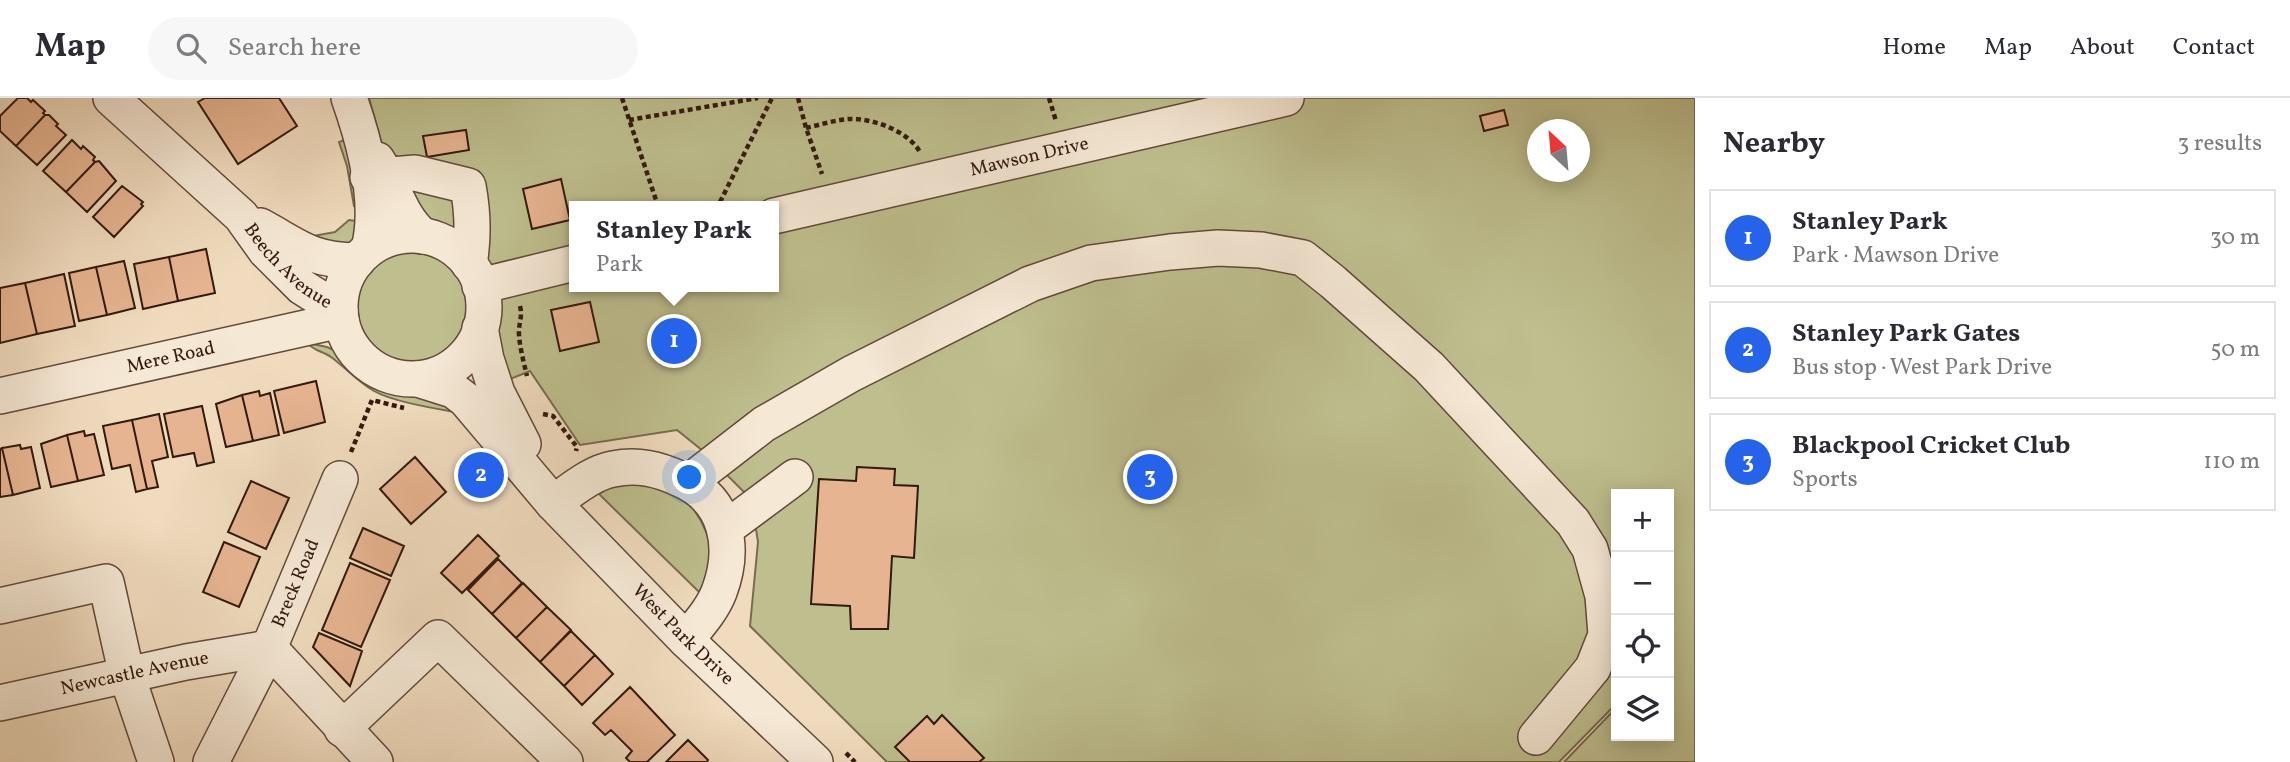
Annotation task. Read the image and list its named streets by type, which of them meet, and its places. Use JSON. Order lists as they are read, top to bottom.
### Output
{
  "streets": {
    "street": [
      "Mawson Drive",
      "Beech Avenue",
      "Mere Road",
      "Breck Road",
      "West Park Drive",
      "Newcastle Avenue"
    ]
  },
  "crossings": [
    ["Beech Avenue", "Mere Road"],
    ["Beech Avenue", "West Park Drive"],
    ["Mere Road", "West Park Drive"],
    ["Breck Road", "Newcastle Avenue"]
  ],
  "north": "top left",
  "page": {
    "header": "Map",
    "search": "Search here",
    "nav": [
      "Home",
      "Map",
      "About",
      "Contact"
    ],
    "heading": ["Nearby", "3 results"],
    "list": [
      {
        "mark": "1",
        "name": "Stanley Park",
        "note": "Park · Mawson Drive",
        "value": "30 m"
      },
      {
        "mark": "2",
        "name": "Stanley Park Gates",
        "note": "Bus stop · West Park Drive",
        "value": "50 m"
      },
      {
        "mark": "3",
        "name": "Blackpool Cricket Club",
        "note": "Sports",
        "value": "110 m"
      }
    ],
    "popup": ["Stanley Park", "Park"],
    "pins": ["1", "2", "3"],
    "map_buttons": ["+", "−"]
  }
}
